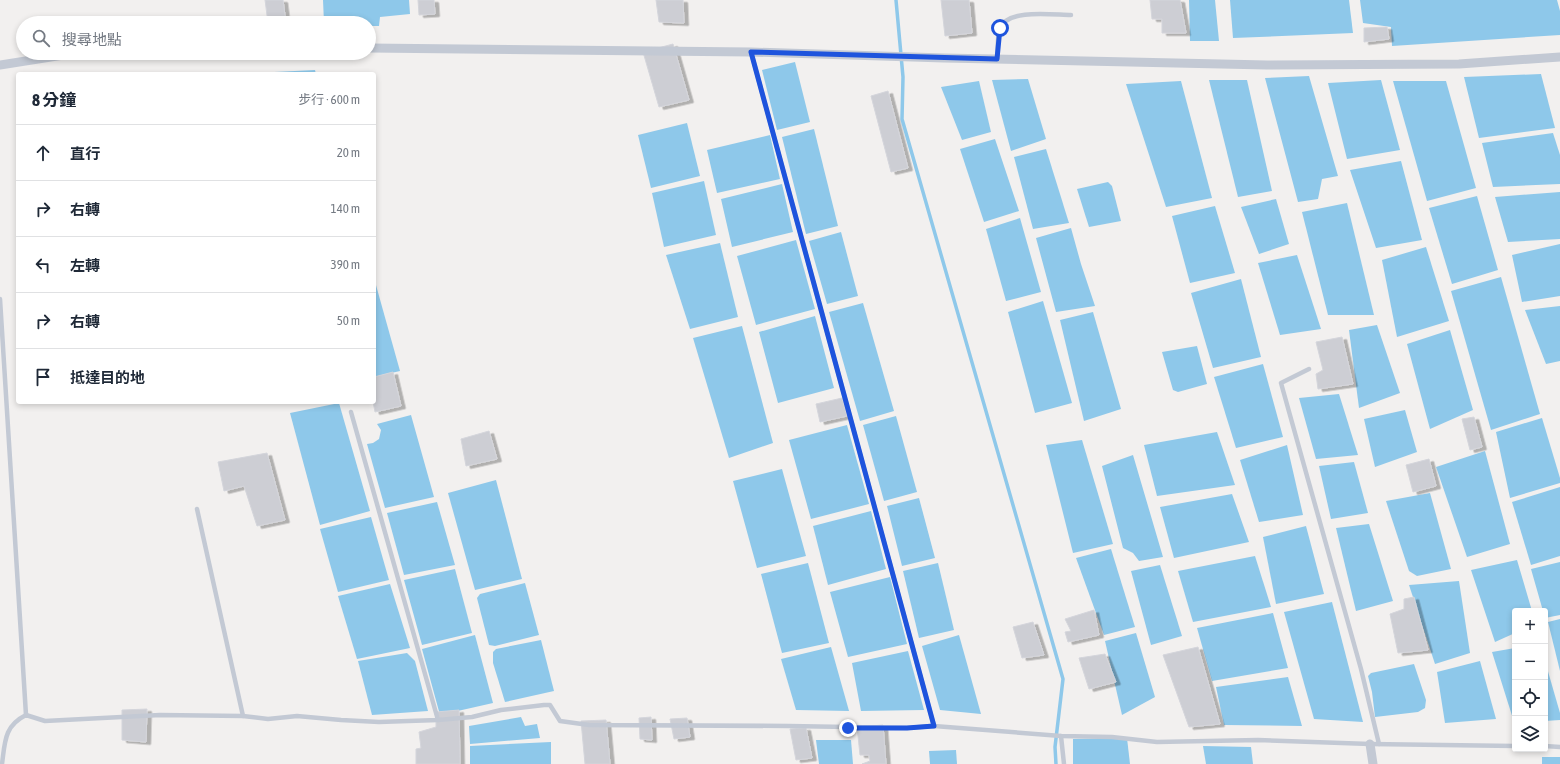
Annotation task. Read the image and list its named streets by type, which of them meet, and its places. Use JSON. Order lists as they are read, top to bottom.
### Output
{
  "page": {
    "search": "搜尋地點",
    "heading": ["8 分鐘", "步行 · 600 m"],
    "list": [
      ["直行", "20 m"],
      ["右轉", "140 m"],
      ["左轉", "390 m"],
      ["右轉", "50 m"],
      "抵達目的地"
    ],
    "map_buttons": ["+", "−"]
  }
}
